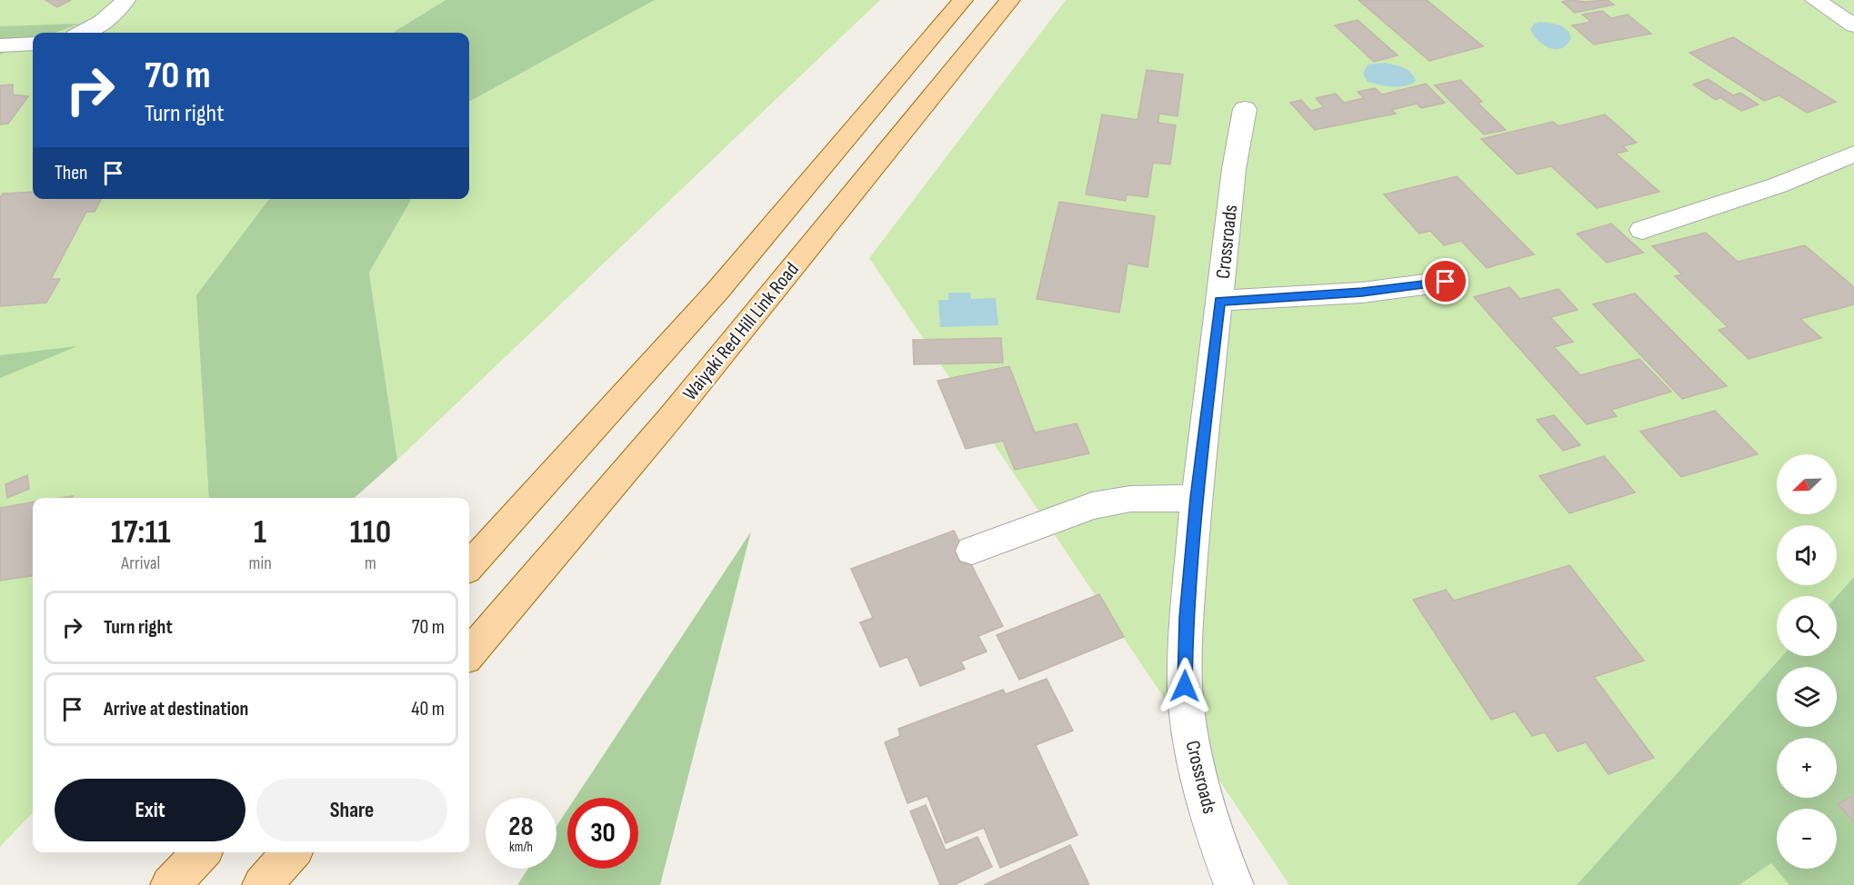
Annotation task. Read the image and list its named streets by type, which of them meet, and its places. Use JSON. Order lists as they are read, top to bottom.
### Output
{
  "streets": {
    "main road": ["Waiyaki Red Hill Link Road"],
    "street": ["Crossroads"]
  },
  "north": "bottom left",
  "page": {
    "turn": ["70 m", "Turn right"],
    "then": "Then",
    "map_buttons": ["+", "−"],
    "eta": [
      "17:11",
      "Arrival",
      "1",
      "min",
      "110",
      "m"
    ],
    "list": [
      {
        "name": "Turn right",
        "value": "70 m"
      },
      {
        "name": "Arrive at destination",
        "value": "40 m"
      }
    ],
    "buttons": ["Exit", "Share"],
    "speed": "28 km/h",
    "limit": "30"
  }
}
